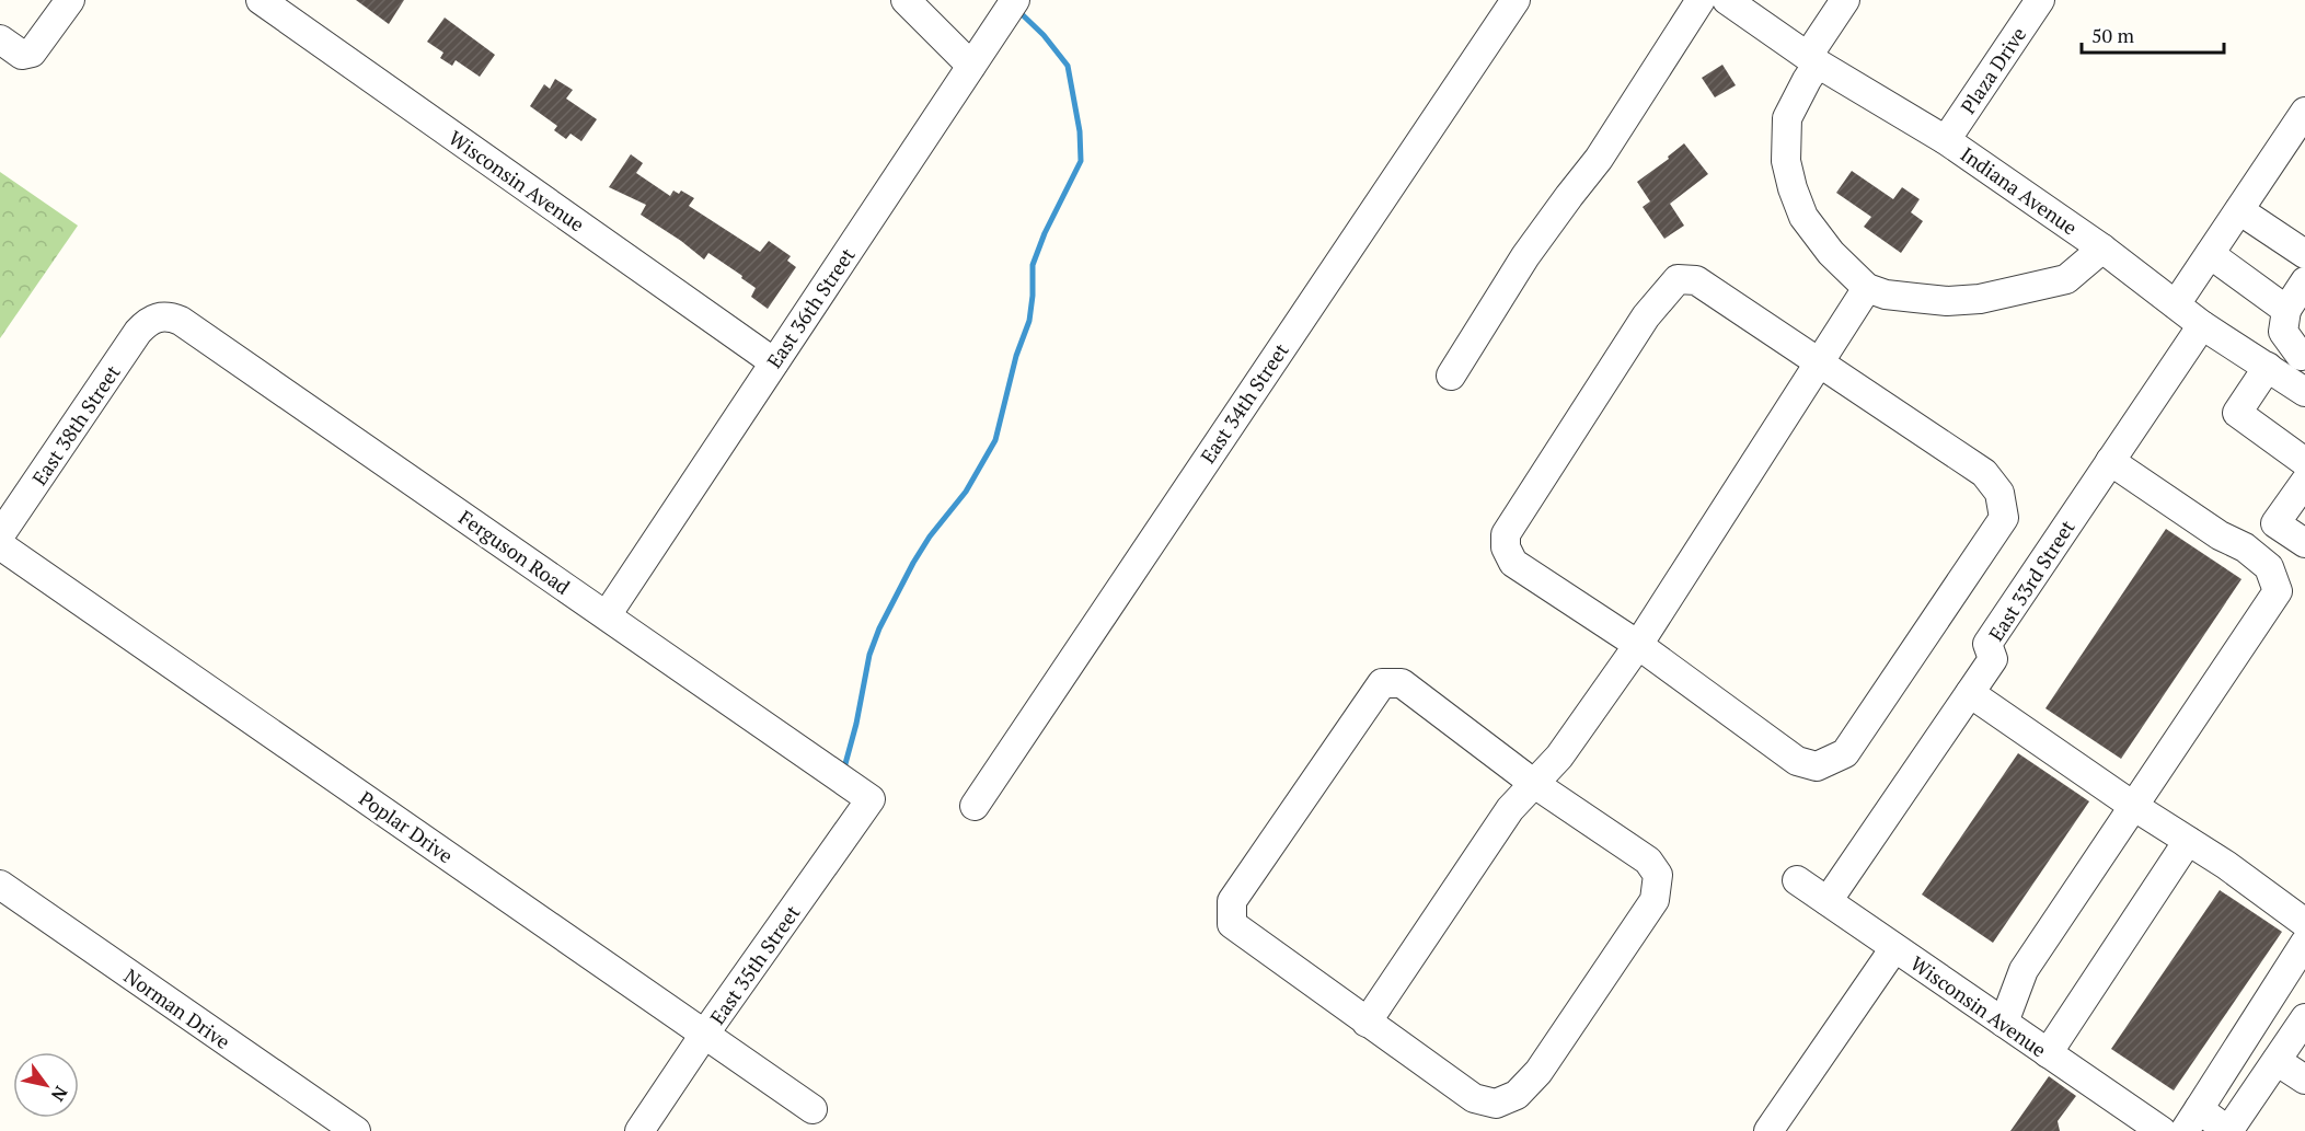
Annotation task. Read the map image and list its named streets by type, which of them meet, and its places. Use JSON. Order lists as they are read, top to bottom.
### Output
{
  "streets": {
    "street": [
      "Plaza Drive",
      "Wisconsin Avenue",
      "Indiana Avenue",
      "East 36th Street",
      "East 34th Street",
      "East 38th Street",
      "Ferguson Road",
      "East 33rd Street",
      "Poplar Drive",
      "East 35th Street",
      "Norman Drive"
    ]
  },
  "crossings": [
    ["Plaza Drive", "Indiana Avenue"],
    ["Wisconsin Avenue", "East 36th Street"],
    ["Wisconsin Avenue", "East 33rd Street"],
    ["Indiana Avenue", "East 33rd Street"],
    ["East 36th Street", "Ferguson Road"],
    ["East 38th Street", "Ferguson Road"],
    ["Ferguson Road", "East 35th Street"],
    ["Poplar Drive", "East 35th Street"]
  ],
  "scale_bar": "50 m",
  "north": "bottom right"
}
